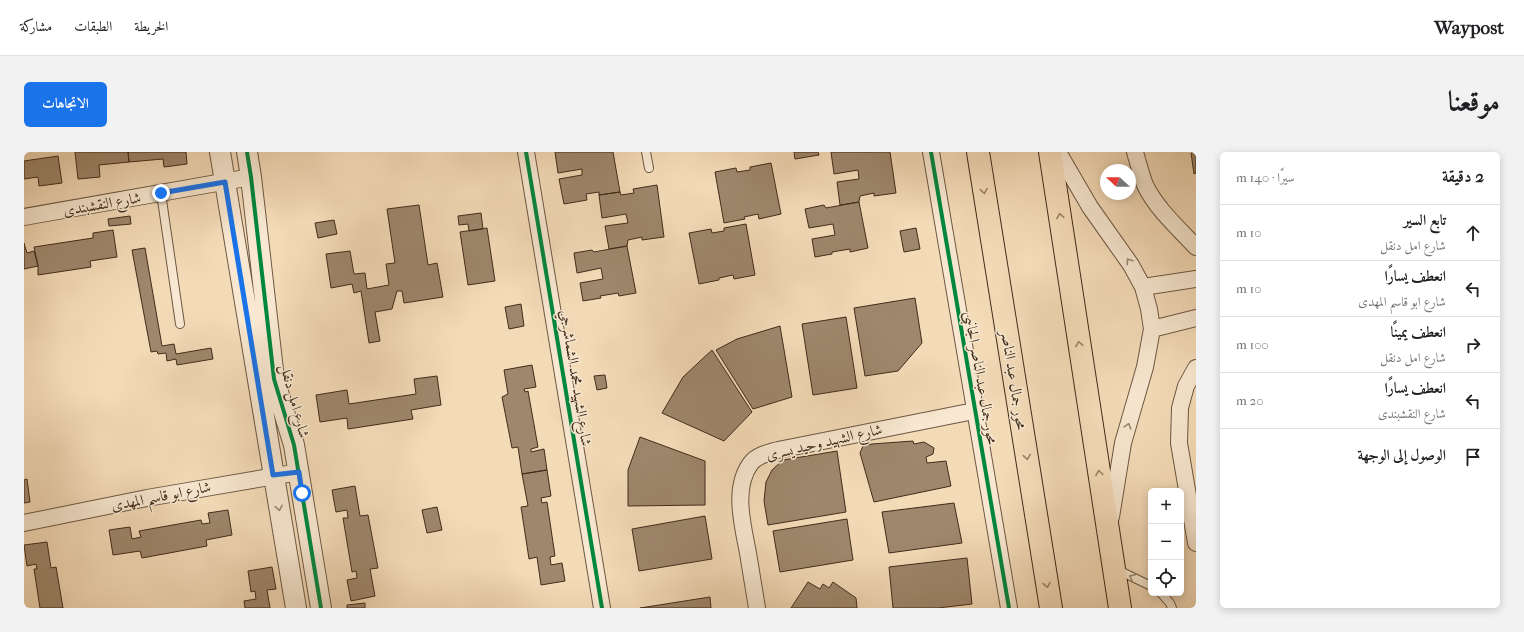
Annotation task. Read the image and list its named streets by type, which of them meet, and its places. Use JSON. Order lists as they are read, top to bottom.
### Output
{
  "streets": {
    "main road": ["محور جمال عبد الناصر"],
    "street": [
      "شارع النقشبندى",
      "شارع الشهيد محمد الشماشرجي",
      "محور جمال عبد الناصر الجانبى",
      "شارع امل دنقل",
      "شارع الشهيد وحيد يسرى",
      "شارع ابو قاسم المهدى"
    ]
  },
  "crossings": [
    ["شارع النقشبندى", "شارع امل دنقل"],
    ["محور جمال عبد الناصر الجانبى", "شارع الشهيد وحيد يسرى"],
    ["شارع امل دنقل", "شارع ابو قاسم المهدى"]
  ],
  "north": "left",
  "page": {
    "header": "Waypost",
    "nav": ["الخريطة", "الطبقات", "مشاركة"],
    "title": "موقعنا",
    "buttons": "الاتجاهات",
    "heading": ["2 دقيقة", "سيرًا · 140 m"],
    "list": [
      ["تابع السير", "شارع امل دنقل", "10 m"],
      ["انعطف يسارًا", "شارع ابو قاسم المهدى", "10 m"],
      ["انعطف يمينًا", "شارع امل دنقل", "100 m"],
      ["انعطف يسارًا", "شارع النقشبندى", "20 m"],
      "الوصول إلى الوجهة"
    ],
    "map_buttons": ["+", "−"]
  }
}
